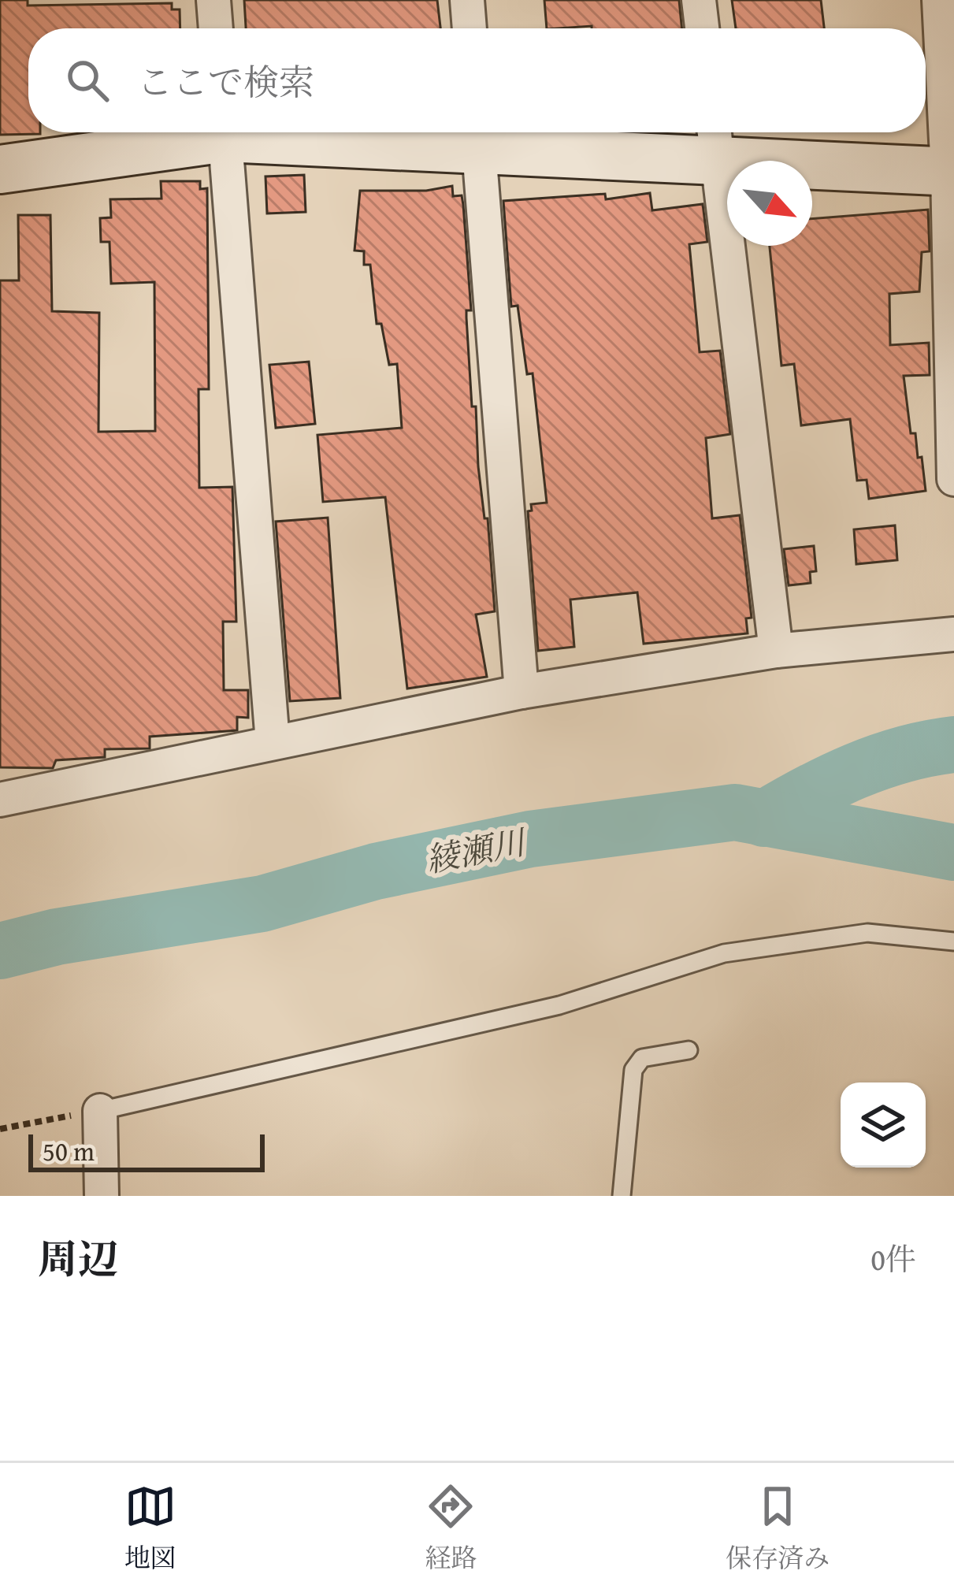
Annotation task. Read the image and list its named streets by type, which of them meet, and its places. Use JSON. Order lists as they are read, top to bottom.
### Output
{
  "water": ["綾瀬川"],
  "scale_bar": "50 m",
  "north": "bottom right",
  "page": {
    "search": "ここで検索",
    "scale": "50 m",
    "heading": ["周辺", "0件"],
    "nav": ["地図", "経路", "保存済み"]
  }
}
